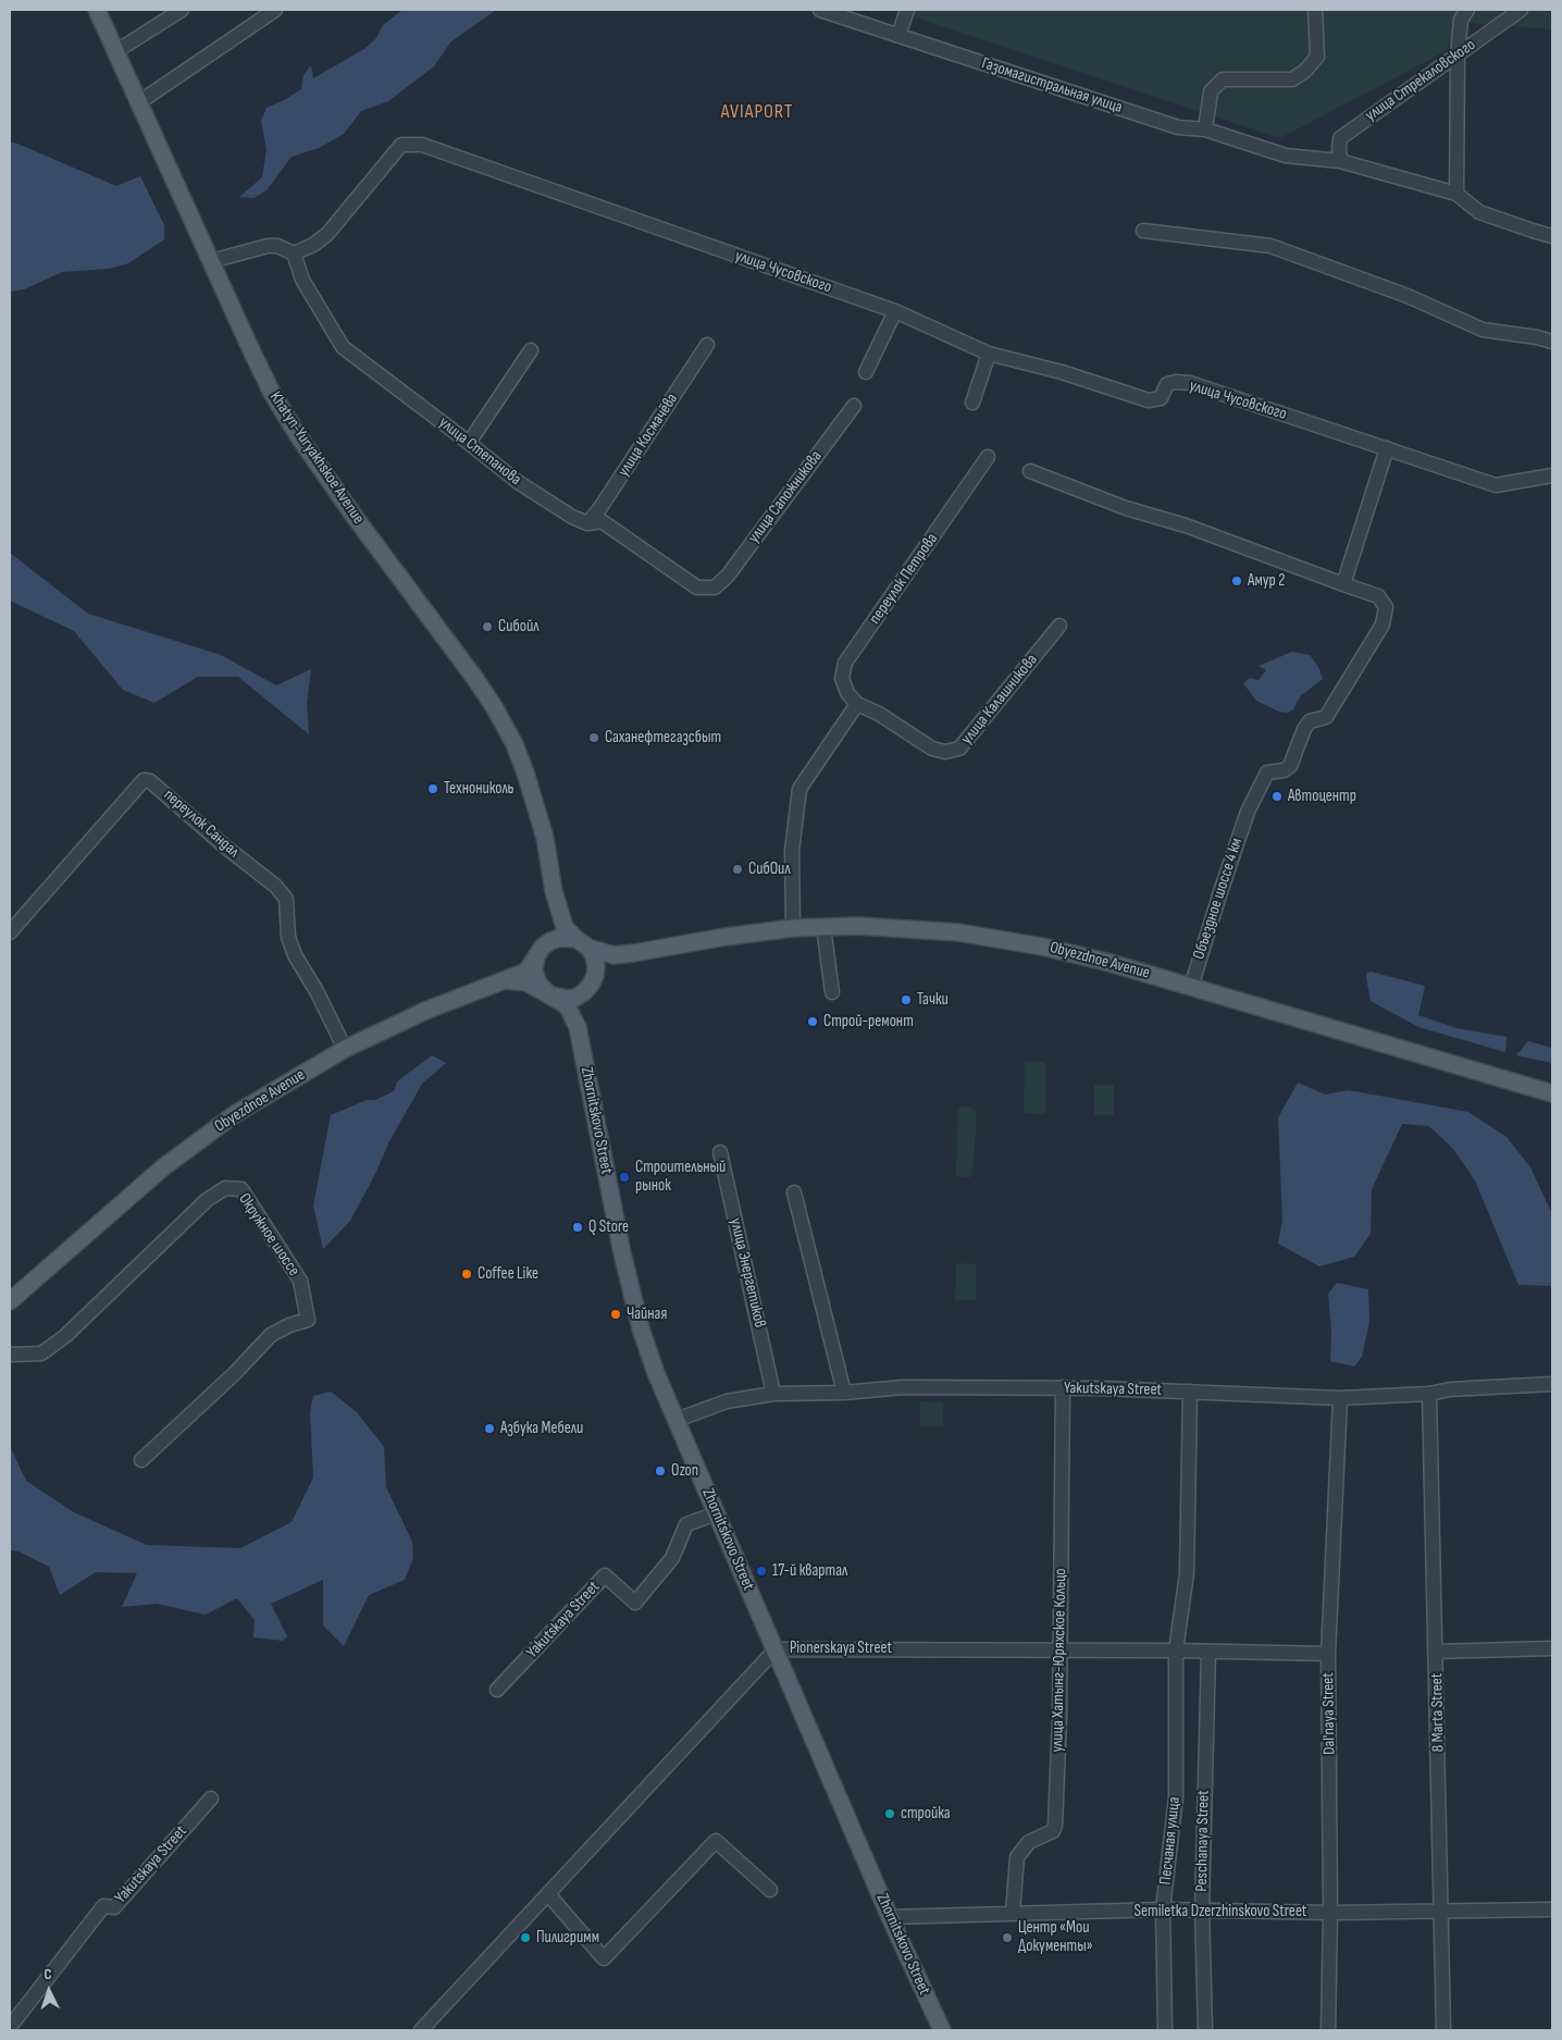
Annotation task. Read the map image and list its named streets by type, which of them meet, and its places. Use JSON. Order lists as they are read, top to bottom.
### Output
{
  "streets": {
    "main road": ["Khatyn-Yuryakhskoe Avenue", "Obyezdnoe Avenue", "Zhornitskovo Street"],
    "street": [
      "улица Стрекаловского",
      "Газомагистральная улица",
      "улица Чусовского",
      "улица Космачёва",
      "улица Степанова",
      "улица Сапожникова",
      "переулок Петрова",
      "улица Калашникова",
      "переулок Сандал",
      "Объездное шоссе 4 км",
      "Окружное шоссе",
      "улица Энергетиков",
      "Yakutskaya Street",
      "Pionerskaya Street",
      "улица Хатынг-Юряхское Кольцо",
      "8 Marta Street",
      "Dal'naya Street",
      "Песчаная улица",
      "Peschanaya Street",
      "Semiletka Dzerzhinskovo Street"
    ]
  },
  "crossings": [
    ["улица Стрекаловского", "Газомагистральная улица"],
    ["улица Чусовского", "улица Степанова"],
    ["улица Космачёва", "улица Степанова"],
    ["улица Степанова", "улица Сапожникова"],
    ["Khatyn-Yuryakhskoe Avenue", "Obyezdnoe Avenue"],
    ["Khatyn-Yuryakhskoe Avenue", "Zhornitskovo Street"],
    ["переулок Петрова", "улица Калашникова"],
    ["переулок Сандал", "Obyezdnoe Avenue"],
    ["Объездное шоссе 4 км", "Obyezdnoe Avenue"],
    ["Obyezdnoe Avenue", "Zhornitskovo Street"],
    ["Zhornitskovo Street", "Yakutskaya Street"],
    ["Zhornitskovo Street", "Pionerskaya Street"],
    ["Zhornitskovo Street", "Semiletka Dzerzhinskovo Street"],
    ["улица Энергетиков", "Yakutskaya Street"],
    ["Yakutskaya Street", "улица Хатынг-Юряхское Кольцо"],
    ["Yakutskaya Street", "8 Marta Street"],
    ["Yakutskaya Street", "Dal'naya Street"],
    ["Pionerskaya Street", "улица Хатынг-Юряхское Кольцо"],
    ["Pionerskaya Street", "Dal'naya Street"],
    ["Pionerskaya Street", "Песчаная улица"],
    ["Pionerskaya Street", "Peschanaya Street"],
    ["улица Хатынг-Юряхское Кольцо", "Semiletka Dzerzhinskovo Street"],
    ["8 Marta Street", "Semiletka Dzerzhinskovo Street"],
    ["Dal'naya Street", "Semiletka Dzerzhinskovo Street"],
    ["Песчаная улица", "Semiletka Dzerzhinskovo Street"],
    ["Peschanaya Street", "Semiletka Dzerzhinskovo Street"]
  ],
  "districts": ["AVIAPORT"],
  "places": [
    "Амур 2",
    "Сибойл",
    "Саханефтегазсбыт",
    "Технониколь",
    "Автоцентр",
    "СибОил",
    "Тачки",
    "Строй-ремонт",
    "Строительный рынок",
    "Q Store",
    "Coffee Like",
    "Чайная",
    "Азбука Мебели",
    "Ozon",
    "17-й квартал",
    "стройка",
    "Пилигримм",
    "Центр «Мои Документы»"
  ],
  "north": "top"
}
